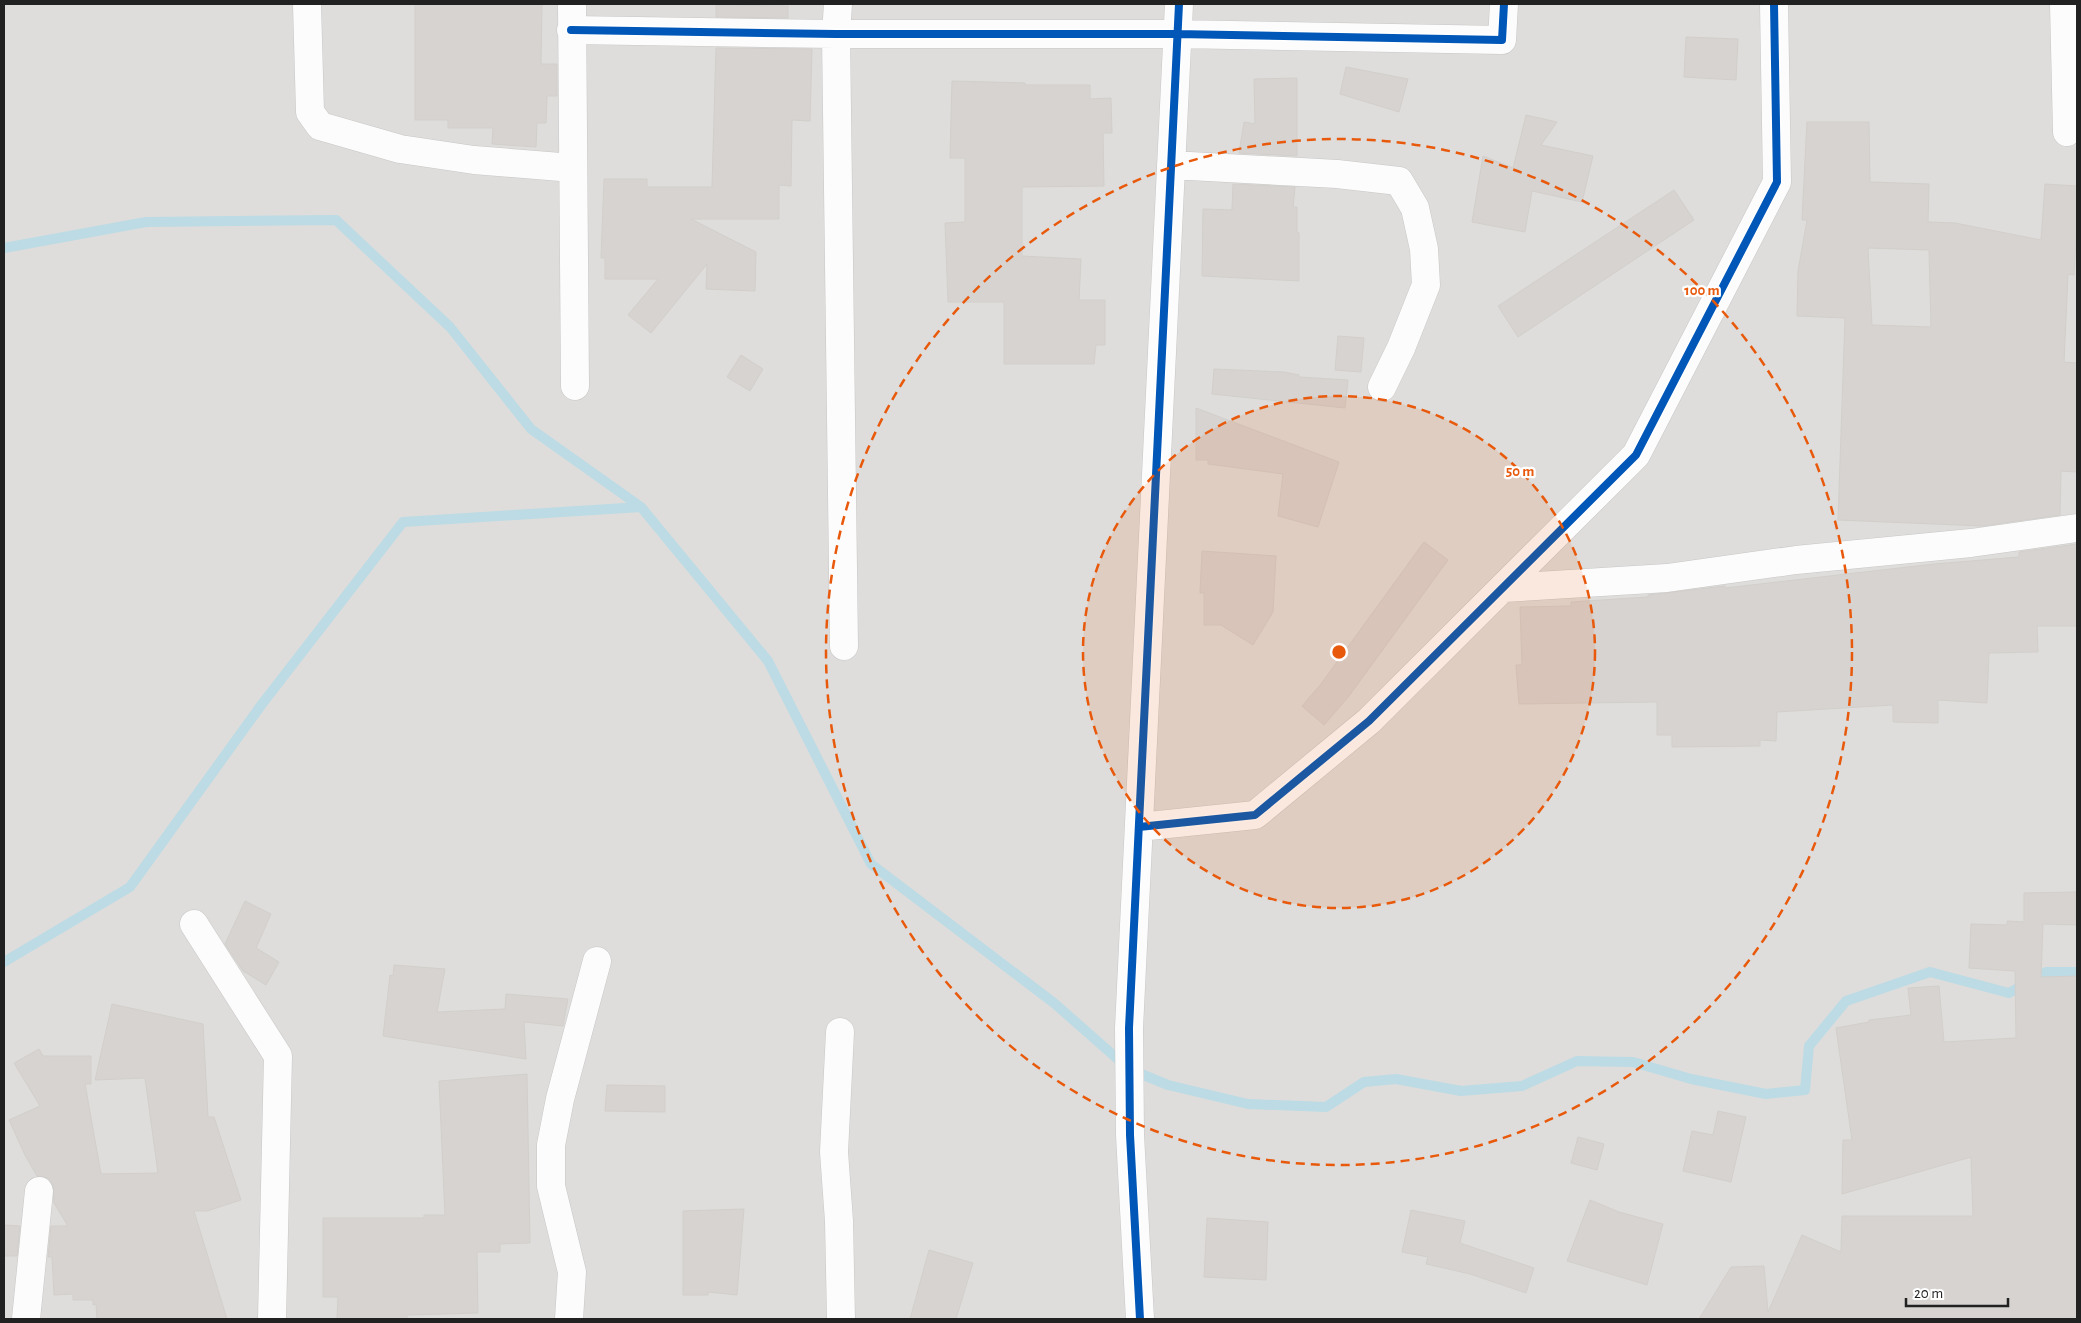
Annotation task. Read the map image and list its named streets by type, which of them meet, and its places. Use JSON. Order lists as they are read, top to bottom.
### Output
{
  "scale_bar": "20 m",
  "rings": ["100 m", "50 m"]
}
